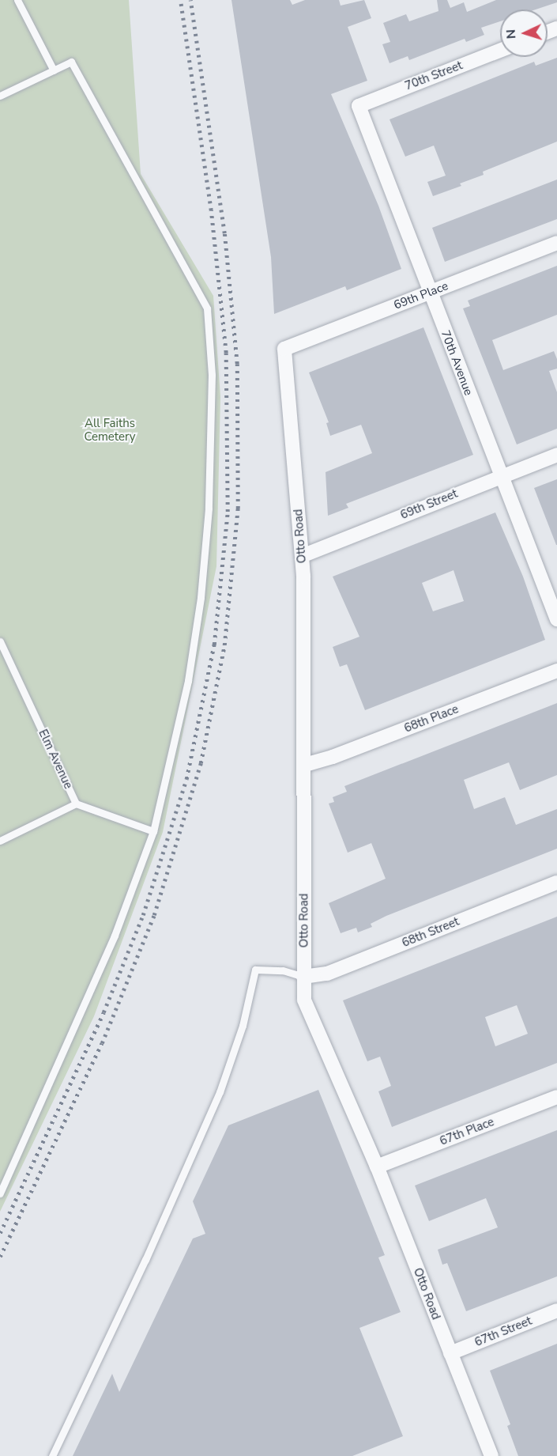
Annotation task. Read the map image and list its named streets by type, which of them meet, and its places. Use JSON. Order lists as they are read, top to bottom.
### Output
{
  "streets": {
    "street": [
      "70th Street",
      "69th Place",
      "70th Avenue",
      "69th Street",
      "Otto Road",
      "68th Place",
      "68th Street",
      "67th Place",
      "67th Street"
    ],
    "lane": ["Elm Avenue"]
  },
  "crossings": [
    ["70th Street", "70th Avenue"],
    ["69th Place", "70th Avenue"],
    ["69th Place", "Otto Road"],
    ["70th Avenue", "69th Street"],
    ["69th Street", "Otto Road"],
    ["Otto Road", "68th Place"],
    ["Otto Road", "68th Street"],
    ["Otto Road", "67th Place"],
    ["Otto Road", "67th Street"]
  ],
  "parks": ["All Faiths Cemetery"],
  "north": "left"
}
